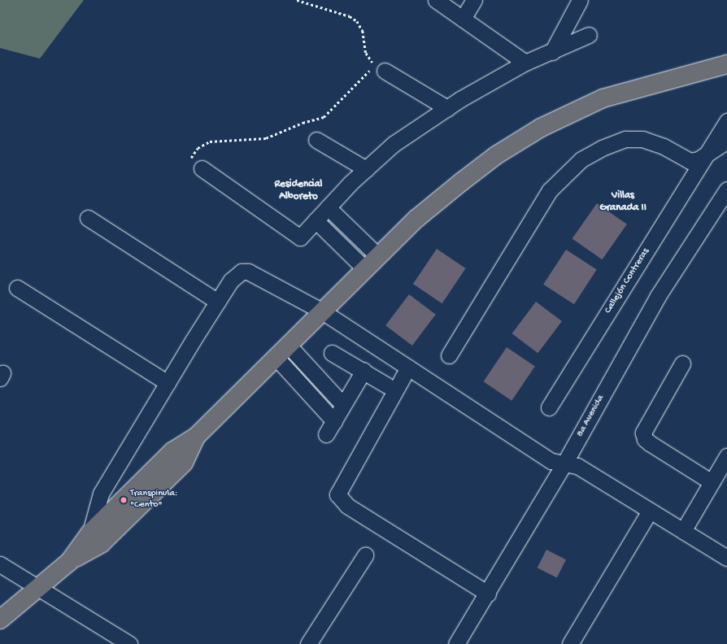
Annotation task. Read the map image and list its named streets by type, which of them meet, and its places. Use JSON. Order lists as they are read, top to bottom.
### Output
{
  "streets": {
    "street": ["Callejón Contreras", "8a Avenida"]
  },
  "districts": ["Residencial Alboreto", "Villas Granada II"],
  "places": ["Transpinula: \"Cento\""]
}
